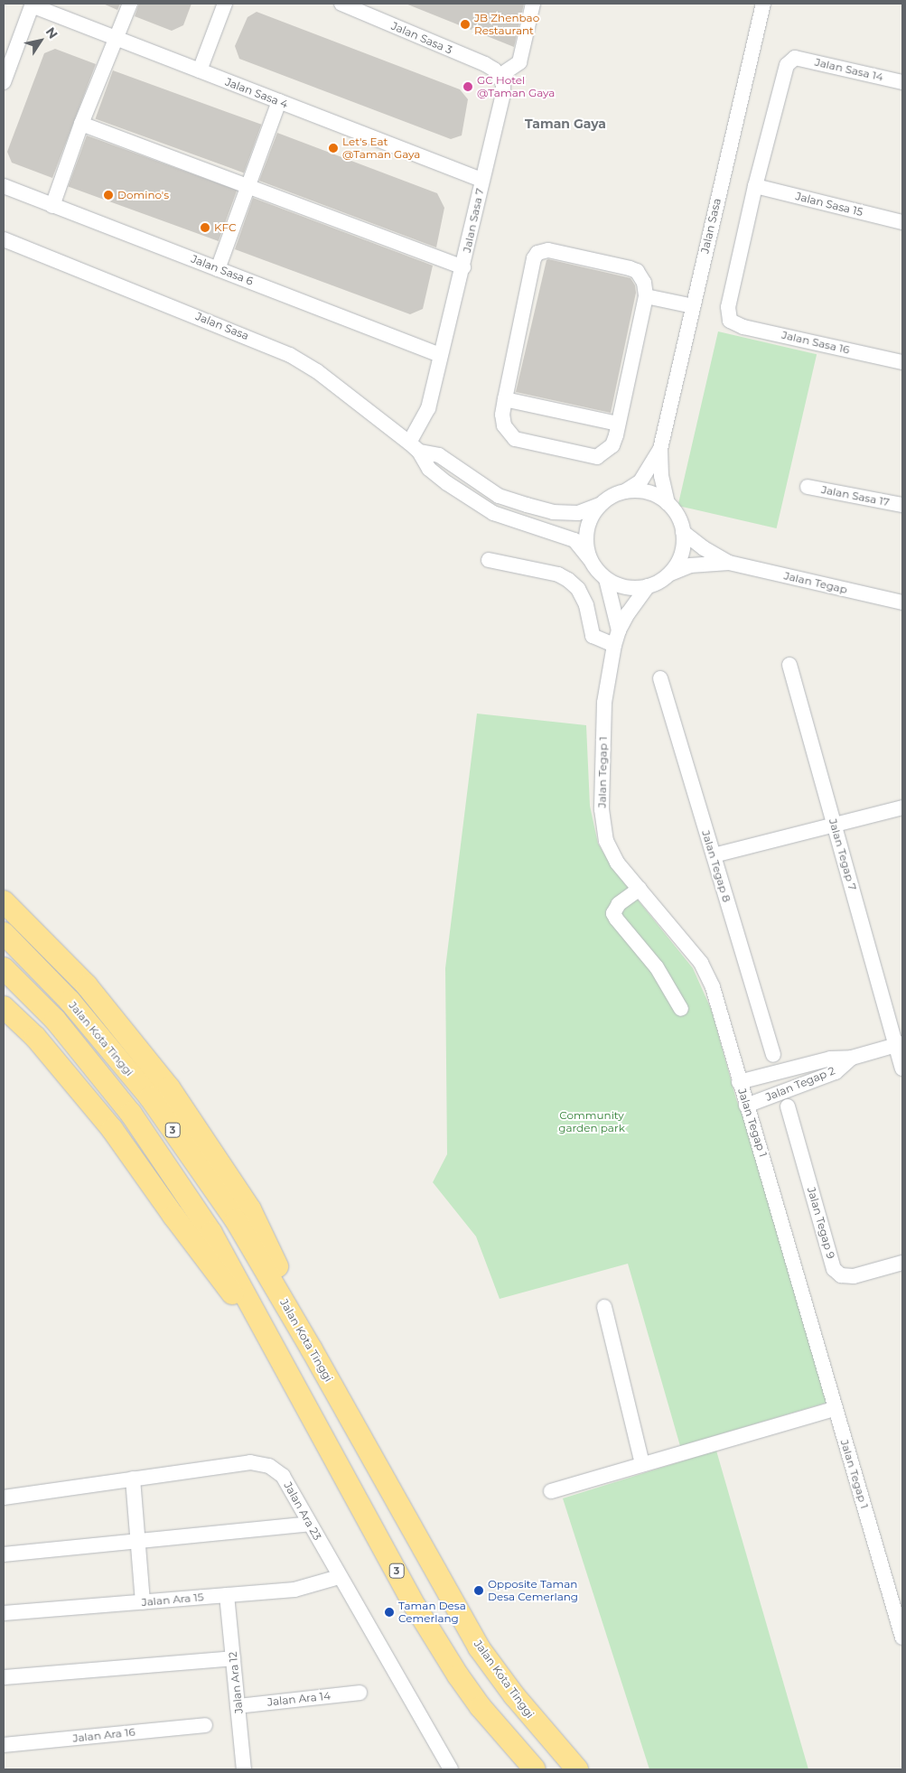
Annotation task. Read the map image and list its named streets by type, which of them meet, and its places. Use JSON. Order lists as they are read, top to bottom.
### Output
{
  "streets": {
    "highway": ["Jalan Kota Tinggi", "3"],
    "street": [
      "Jalan Sasa 3",
      "Jalan Sasa 14",
      "Jalan Sasa 4",
      "Jalan Sasa 15",
      "Jalan Sasa 7",
      "Jalan Sasa",
      "Jalan Sasa 6",
      "Jalan Sasa 16",
      "Jalan Sasa 17",
      "Jalan Tegap",
      "Jalan Tegap 1",
      "Jalan Tegap 7",
      "Jalan Tegap 8",
      "Jalan Tegap 2",
      "Jalan Tegap 9",
      "Jalan Ara 23",
      "Jalan Ara 15",
      "Jalan Ara 12",
      "Jalan Ara 14",
      "Jalan Ara 16"
    ]
  },
  "crossings": [
    ["Jalan Sasa 3", "Jalan Sasa 7"],
    ["Jalan Sasa 14", "Jalan Sasa 15"],
    ["Jalan Sasa 14", "Jalan Sasa 16"],
    ["Jalan Sasa 4", "Jalan Sasa 7"],
    ["Jalan Sasa 15", "Jalan Sasa 16"],
    ["Jalan Sasa 7", "Jalan Sasa"],
    ["Jalan Sasa 7", "Jalan Sasa 6"],
    ["Jalan Sasa", "Jalan Tegap"],
    ["Jalan Sasa", "Jalan Tegap 1"],
    ["Jalan Tegap", "Jalan Tegap 1"],
    ["Jalan Tegap 1", "Jalan Tegap 2"],
    ["Jalan Tegap 7", "Jalan Tegap 2"],
    ["Jalan Ara 23", "Jalan Ara 15"],
    ["Jalan Ara 15", "Jalan Ara 12"],
    ["Jalan Ara 12", "Jalan Ara 14"]
  ],
  "districts": ["Taman Gaya"],
  "parks": ["Community garden park"],
  "places": [
    "JB Zhenbao Restaurant",
    "GC Hotel @Taman Gaya",
    "Let's Eat @Taman Gaya",
    "Domino's",
    "KFC",
    "Opposite Taman Desa Cemerlang",
    "Taman Desa Cemerlang"
  ],
  "north": "top right"
}
